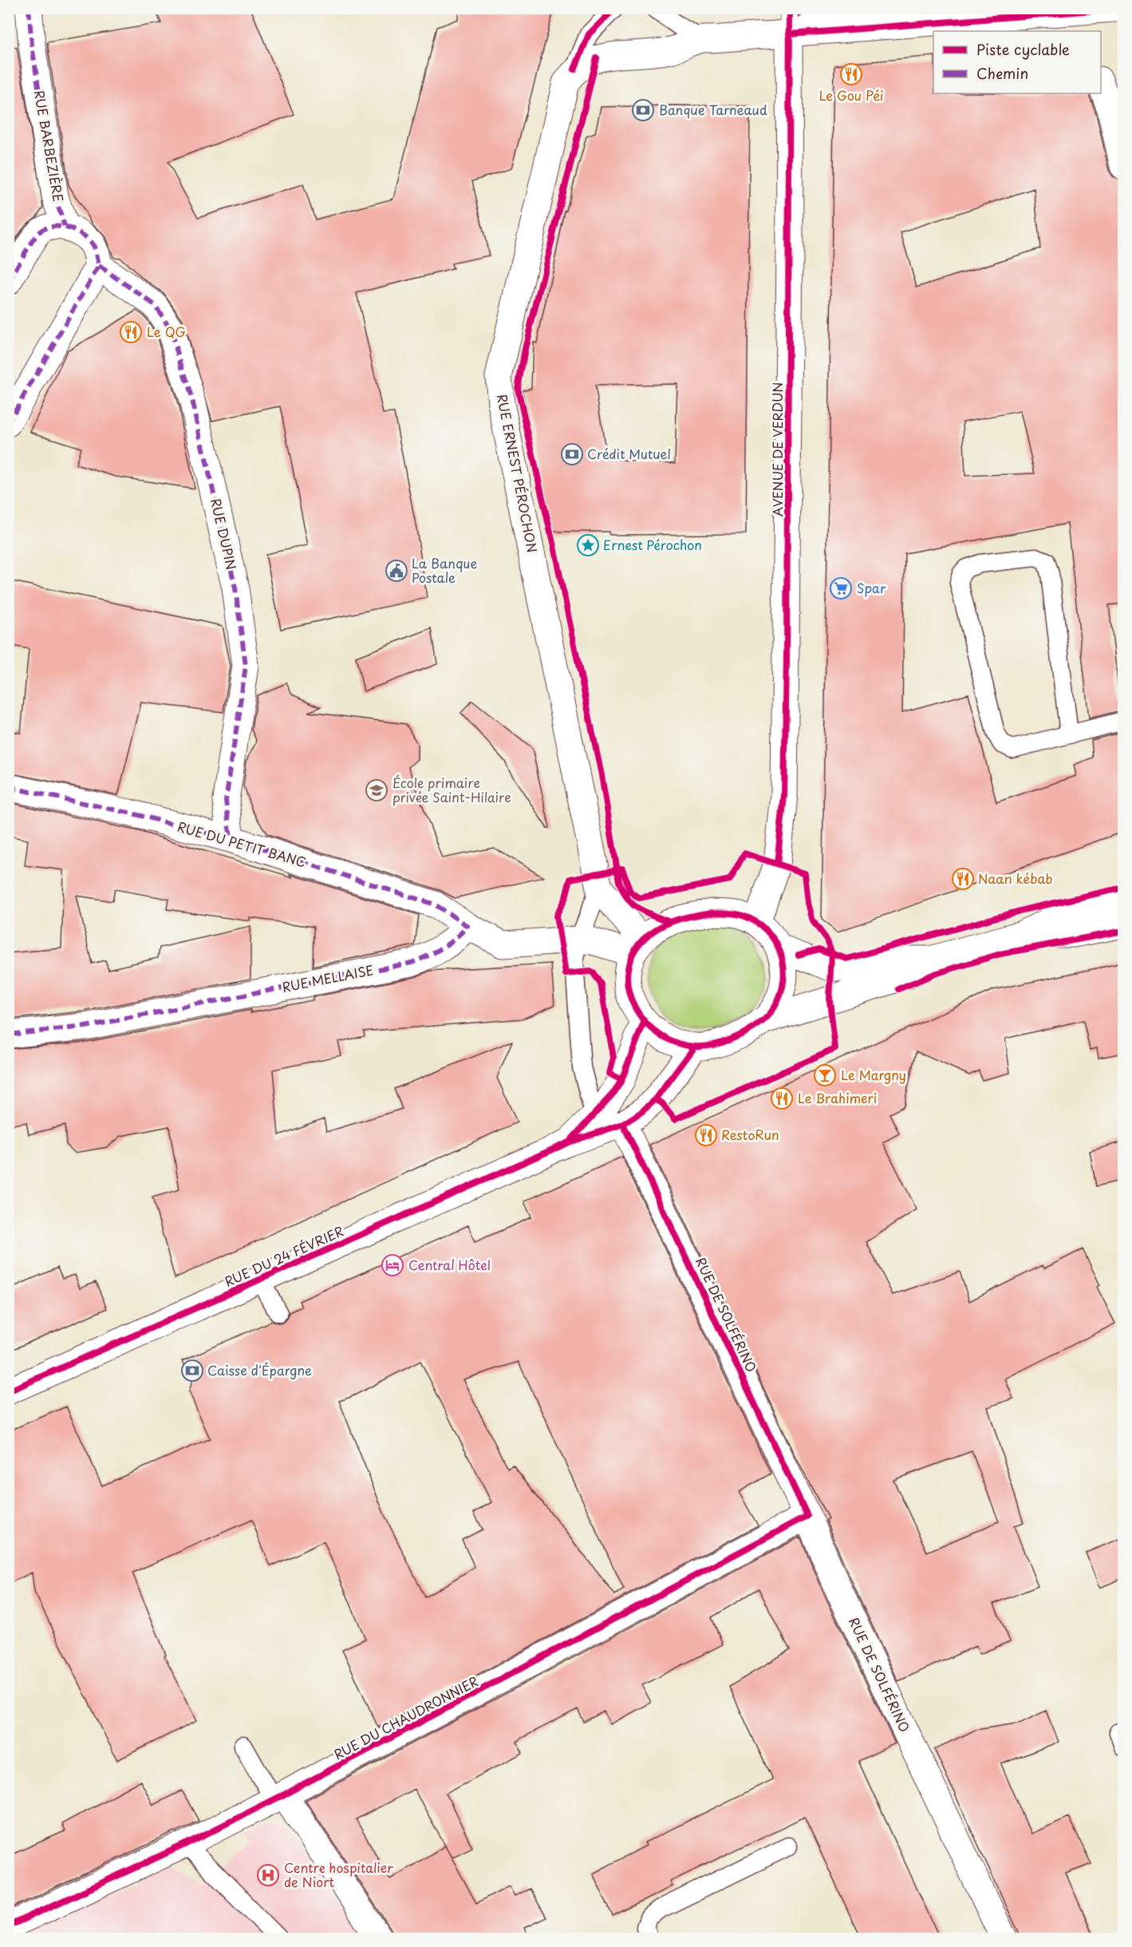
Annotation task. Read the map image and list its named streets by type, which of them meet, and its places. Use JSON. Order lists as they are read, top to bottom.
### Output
{
  "streets": {
    "street": [
      "RUE BARBEZIÈRE",
      "AVENUE DE VERDUN",
      "RUE ERNEST PÉROCHON",
      "RUE DUPIN",
      "RUE DU PETIT BANC",
      "RUE MELLAISE",
      "RUE DU 24 FÉVRIER",
      "RUE DE SOLFÉRINO",
      "RUE DU CHAUDRONNIER"
    ]
  },
  "crossings": [
    ["AVENUE DE VERDUN", "RUE ERNEST PÉROCHON"],
    ["AVENUE DE VERDUN", "RUE DU 24 FÉVRIER"],
    ["RUE ERNEST PÉROCHON", "RUE DU 24 FÉVRIER"],
    ["RUE DUPIN", "RUE DU PETIT BANC"],
    ["RUE DU PETIT BANC", "RUE MELLAISE"],
    ["RUE DU 24 FÉVRIER", "RUE DE SOLFÉRINO"],
    ["RUE DE SOLFÉRINO", "RUE DU CHAUDRONNIER"]
  ],
  "places": {
    "restaurant": [
      "Le Gou Péi",
      "Le QG",
      "Naan kébab",
      "Le Brahimeri",
      "RestoRun"
    ],
    "bank": ["Banque Tarneaud", "Crédit Mutuel", "Caisse d'Épargne"],
    "place": ["Ernest Pérochon"],
    "public building": ["La Banque Postale"],
    "supermarket": ["Spar"],
    "school or university": ["École primaire privée Saint-Hilaire"],
    "bar": ["Le Margny"],
    "hotel": ["Central Hôtel"],
    "hospital": ["Centre hospitalier de Niort"]
  },
  "legend": ["Piste cyclable", "Chemin"]
}
